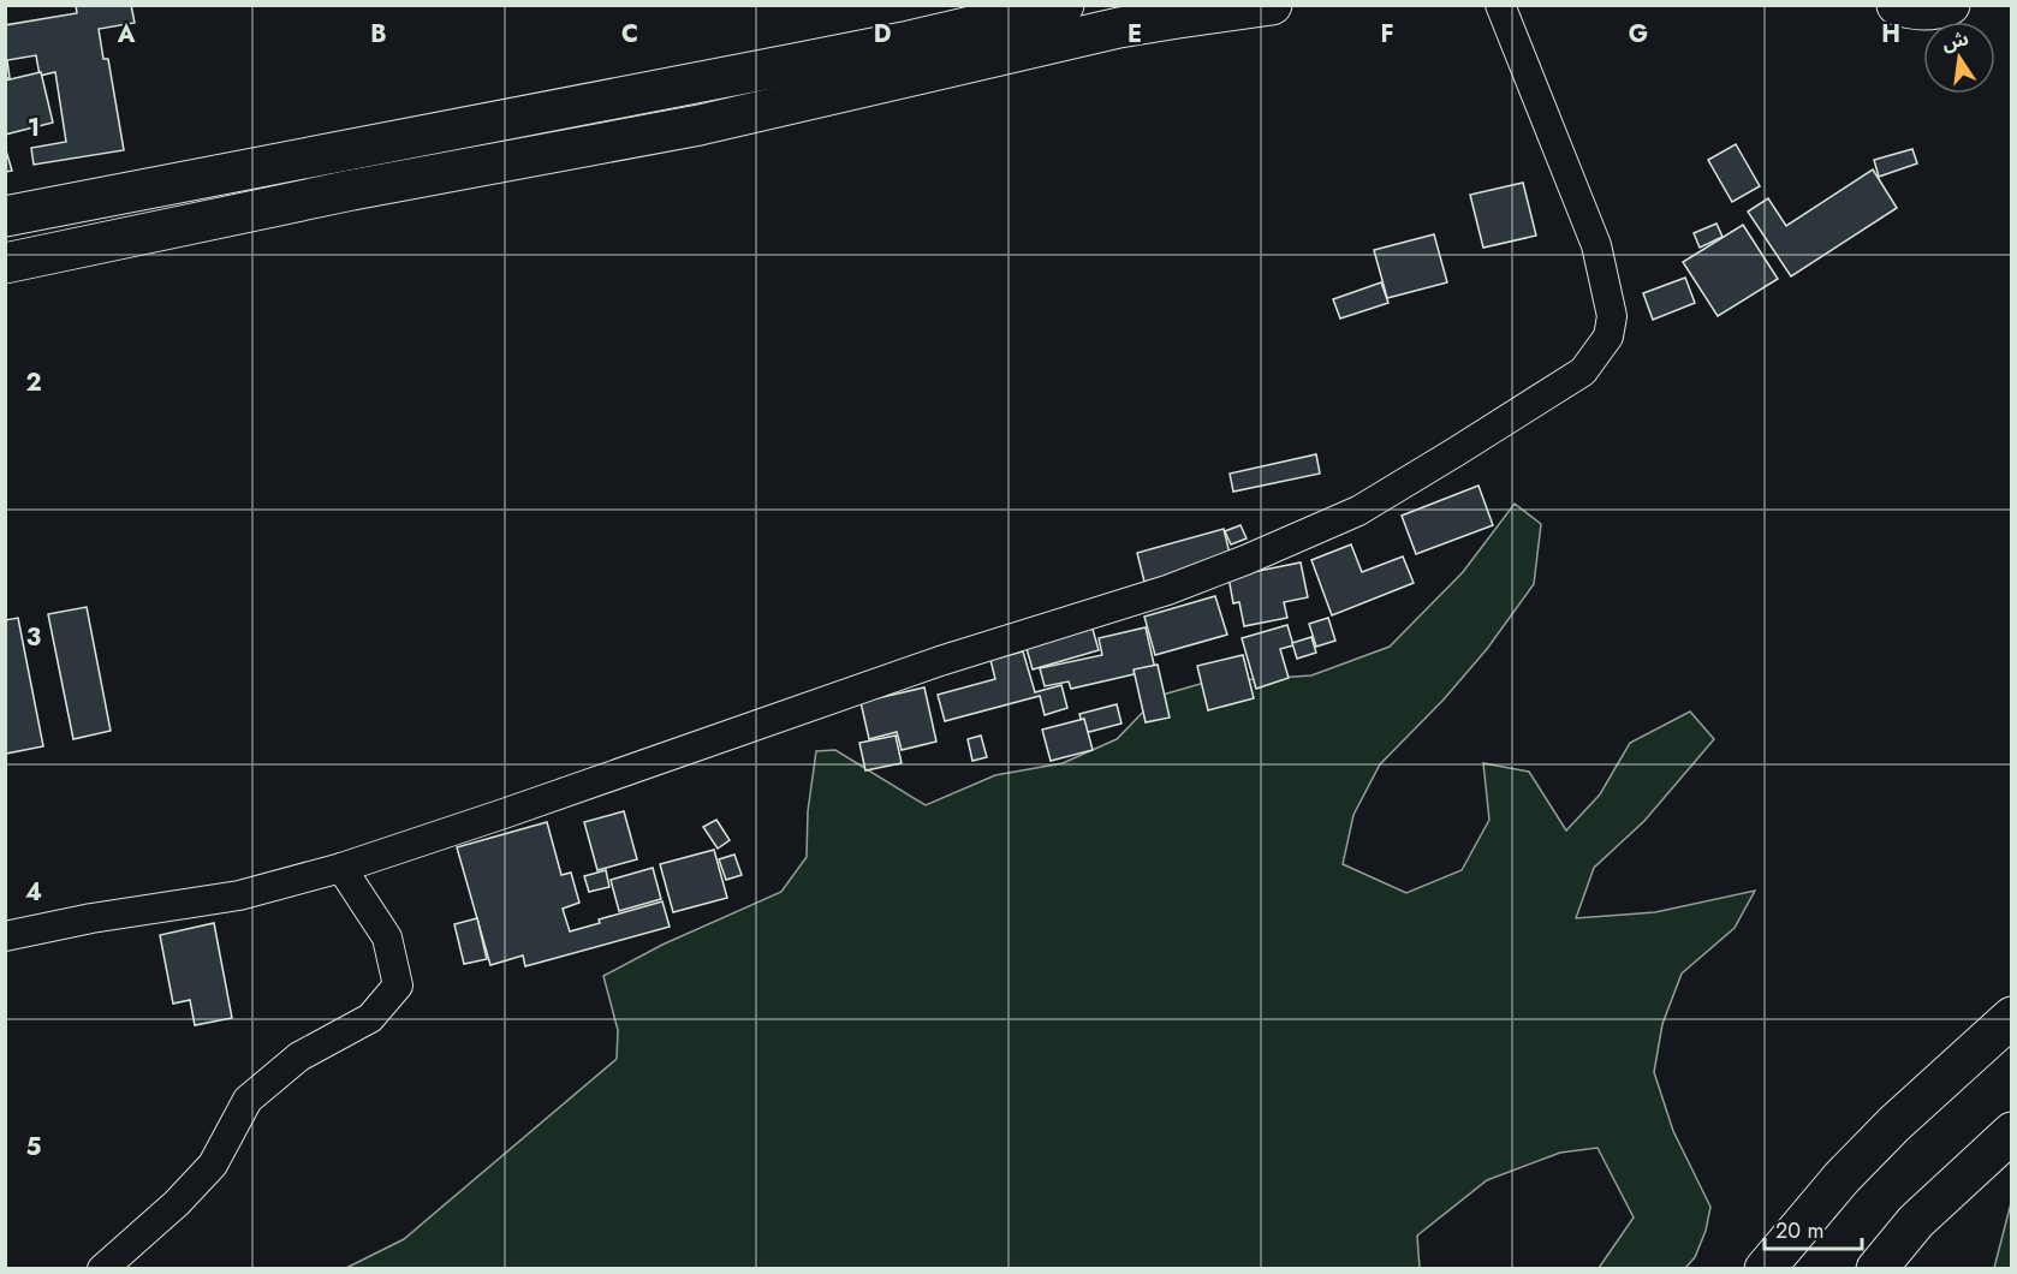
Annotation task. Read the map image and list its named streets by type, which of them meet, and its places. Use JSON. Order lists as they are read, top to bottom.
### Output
{
  "scale_bar": "20 m",
  "north": "top",
  "grid": {
    "columns": [
      "A",
      "B",
      "C",
      "D",
      "E",
      "F",
      "G",
      "H"
    ],
    "rows": [
      "1",
      "2",
      "3",
      "4",
      "5"
    ]
  }
}
